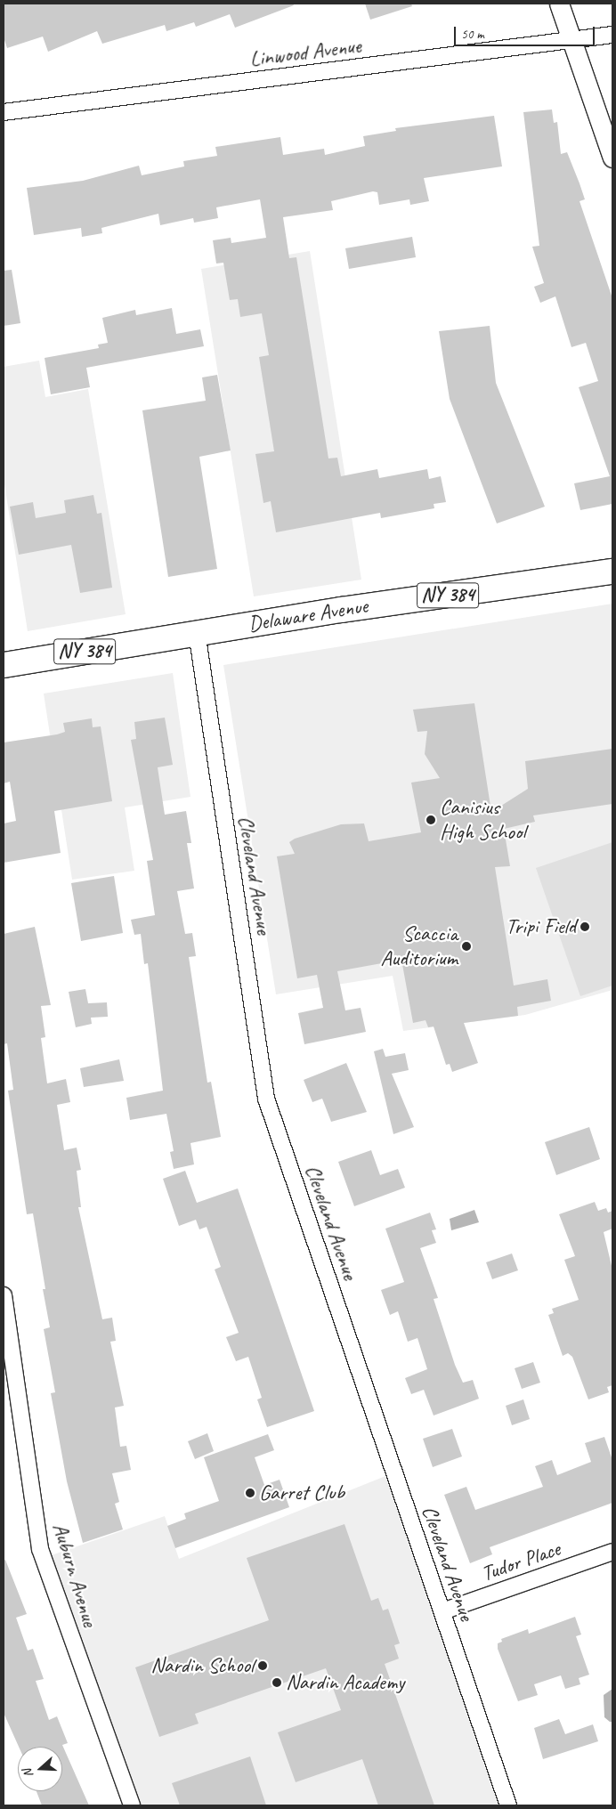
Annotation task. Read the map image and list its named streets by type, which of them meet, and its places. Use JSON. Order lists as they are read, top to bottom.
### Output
{
  "streets": {
    "main road": ["NY 384", "Delaware Avenue"],
    "street": [
      "Linwood Avenue",
      "Cleveland Avenue",
      "Tudor Place",
      "Auburn Avenue"
    ]
  },
  "crossings": [
    ["Delaware Avenue", "Cleveland Avenue"],
    ["Cleveland Avenue", "Tudor Place"]
  ],
  "places": [
    "Canisius High School",
    "Tripi Field",
    "Scaccia Auditorium",
    "Garret Club",
    "Nardin School",
    "Nardin Academy"
  ],
  "scale_bar": "50 m",
  "north": "left"
}
